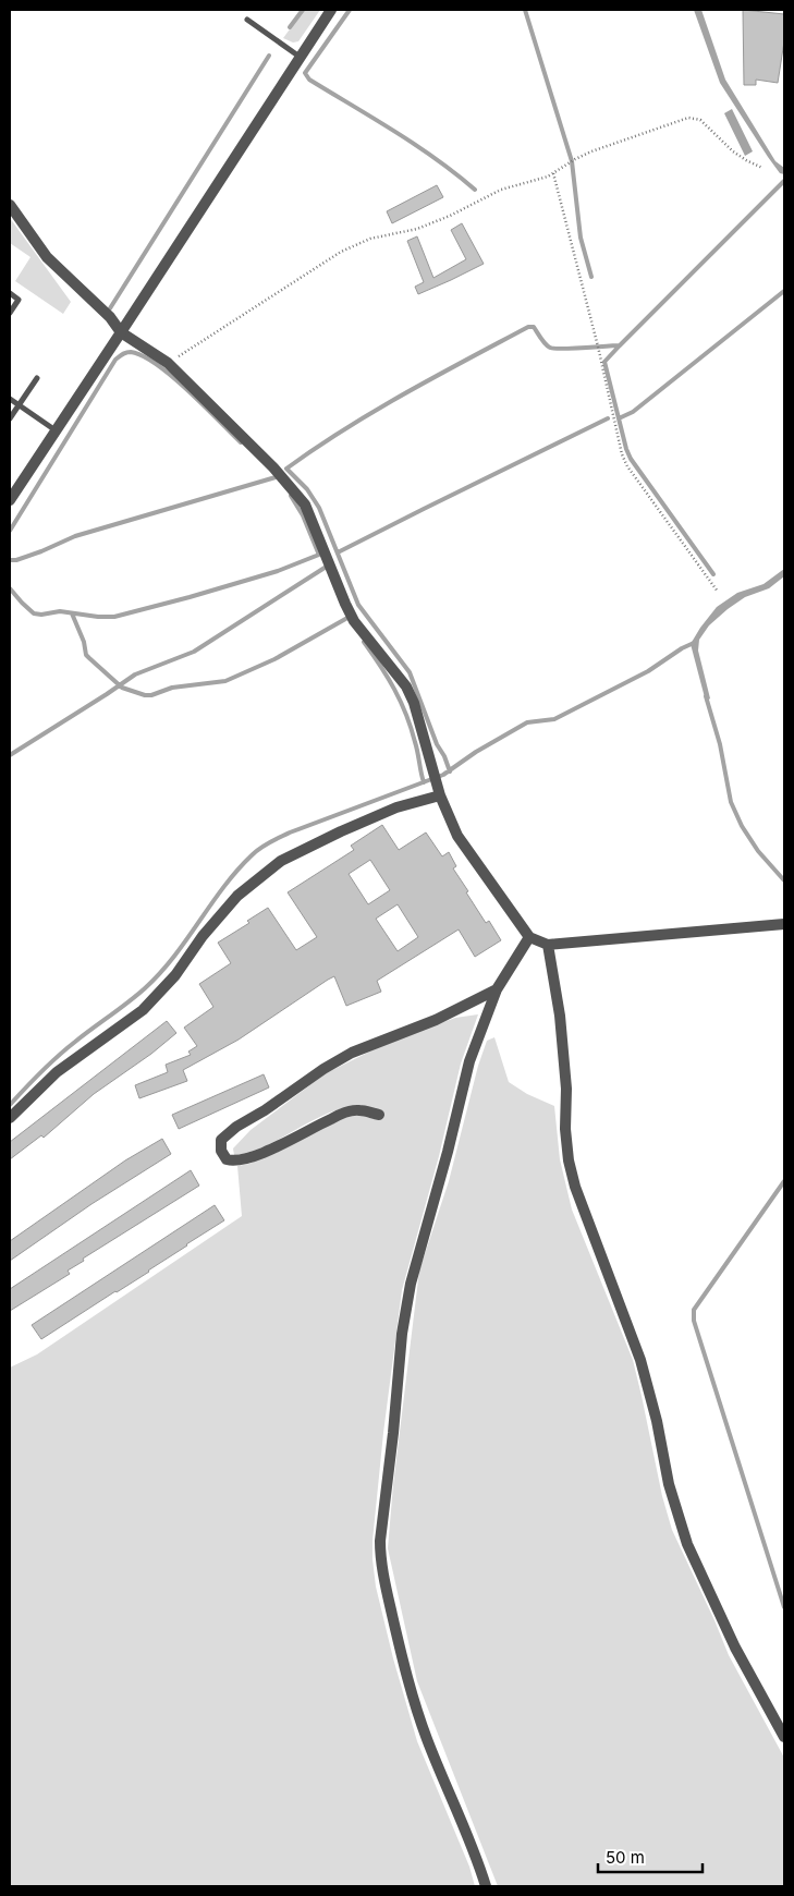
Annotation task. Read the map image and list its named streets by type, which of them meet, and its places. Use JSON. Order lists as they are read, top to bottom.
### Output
{
  "scale_bar": "50 m"
}
